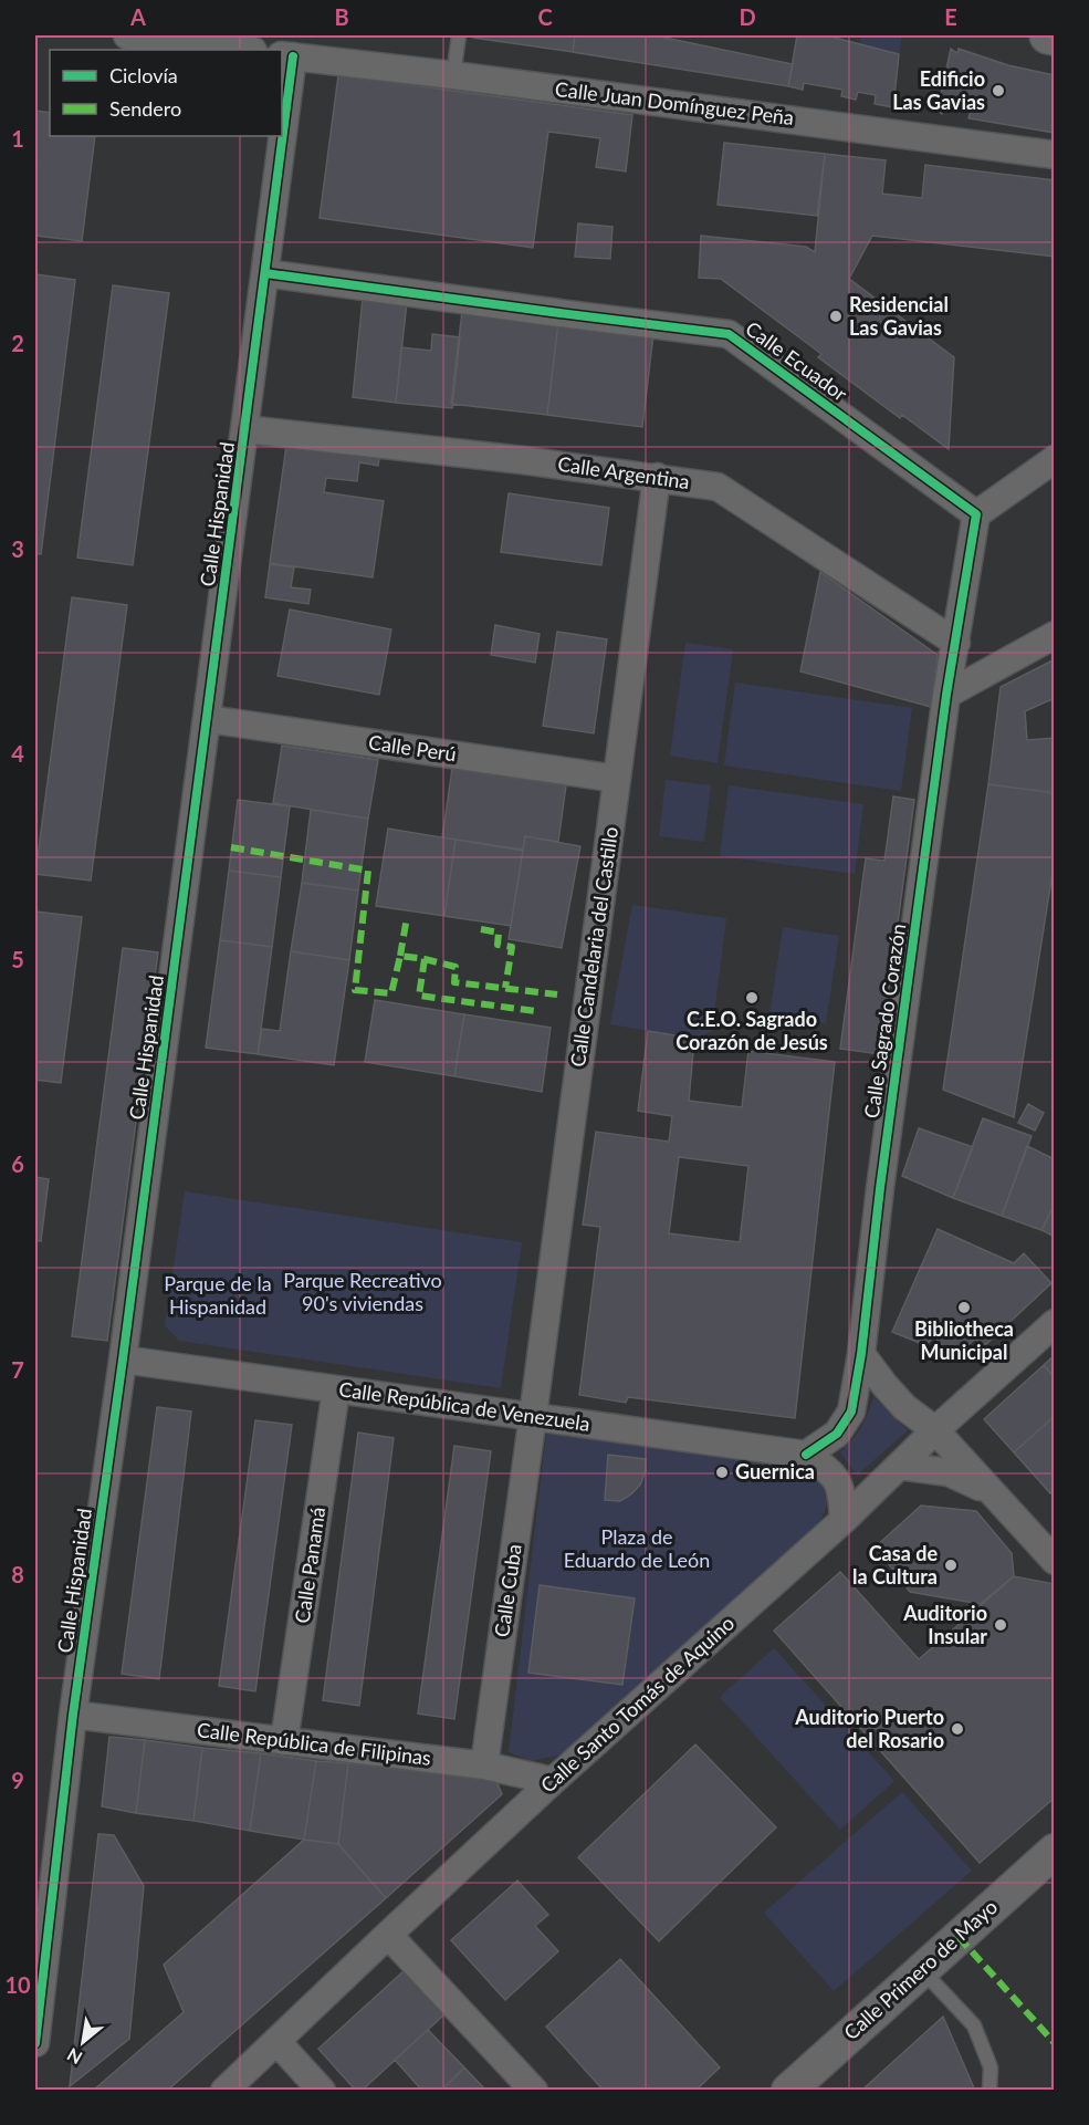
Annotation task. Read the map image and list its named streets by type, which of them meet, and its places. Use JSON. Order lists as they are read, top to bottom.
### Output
{
  "streets": {
    "street": [
      "Calle Juan Domínguez Peña",
      "Calle Ecuador",
      "Calle Argentina",
      "Calle Hispanidad",
      "Calle Perú",
      "Calle Candelaria del Castillo",
      "Calle Sagrado Corazón",
      "Calle República de Venezuela",
      "Calle Panamá",
      "Calle Cuba",
      "Calle Santo Tomás de Aquino",
      "Calle República de Filipinas",
      "Calle Primero de Mayo"
    ]
  },
  "crossings": [
    ["Calle Juan Domínguez Peña", "Calle Hispanidad"],
    ["Calle Ecuador", "Calle Hispanidad"],
    ["Calle Argentina", "Calle Hispanidad"],
    ["Calle Argentina", "Calle Candelaria del Castillo"],
    ["Calle Hispanidad", "Calle Perú"],
    ["Calle Hispanidad", "Calle República de Venezuela"],
    ["Calle Hispanidad", "Calle República de Filipinas"],
    ["Calle Perú", "Calle Candelaria del Castillo"],
    ["Calle Candelaria del Castillo", "Calle República de Venezuela"],
    ["Calle Candelaria del Castillo", "Calle Cuba"],
    ["Calle Sagrado Corazón", "Calle República de Venezuela"],
    ["Calle República de Venezuela", "Calle Panamá"],
    ["Calle República de Venezuela", "Calle Cuba"],
    ["Calle Panamá", "Calle República de Filipinas"],
    ["Calle Cuba", "Calle República de Filipinas"],
    ["Calle Santo Tomás de Aquino", "Calle República de Filipinas"]
  ],
  "parks": ["Parque Recreativo 90's viviendas", "Parque de la Hispanidad", "Plaza de Eduardo de León"],
  "places": [
    "Edificio Las Gavias",
    "Residencial Las Gavias",
    "C.E.O. Sagrado Corazón de Jesús",
    "Bibliotheca Municipal",
    "Guernica",
    "Casa de la Cultura",
    "Auditorio Insular",
    "Auditorio Puerto del Rosario"
  ],
  "legend": ["Ciclovía", "Sendero"],
  "north": "bottom left",
  "grid": {
    "columns": [
      "A",
      "B",
      "C",
      "D",
      "E"
    ],
    "rows": [
      "1",
      "2",
      "3",
      "4",
      "5",
      "6",
      "7",
      "8",
      "9",
      "10"
    ]
  }
}
